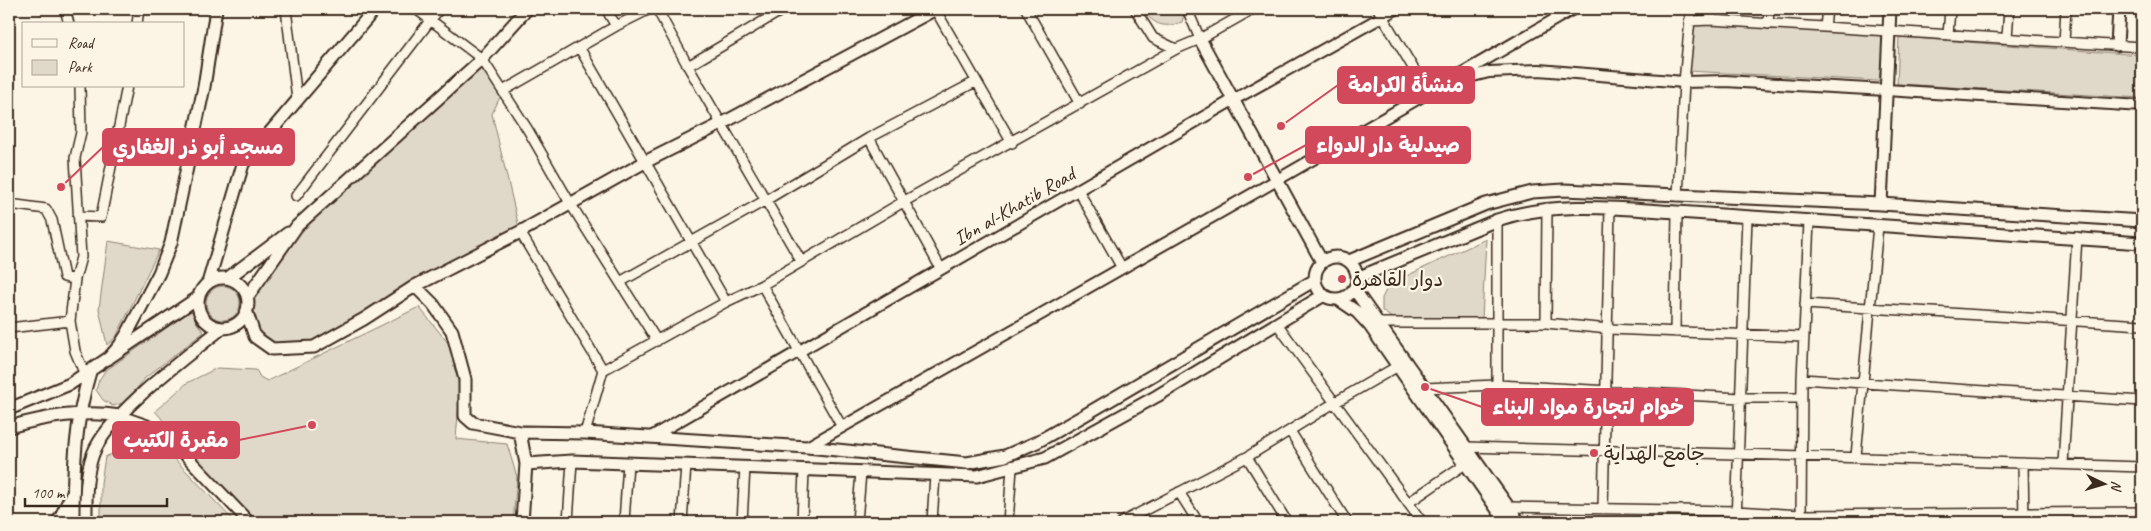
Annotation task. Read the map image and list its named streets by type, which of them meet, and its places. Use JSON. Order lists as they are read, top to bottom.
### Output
{
  "streets": {
    "street": ["Ibn al-Khatib Road"]
  },
  "places": [
    "منشأة الكرامة",
    "صيدلية دار الدواء",
    "مسجد أبو ذر الغفاري",
    "دوار القاهرة",
    "خوام لتجارة مواد البناء",
    "مقبرة الكتيب",
    "جامع الهداية"
  ],
  "legend": ["Road", "Park"],
  "scale_bar": "100 m",
  "north": "right"
}
